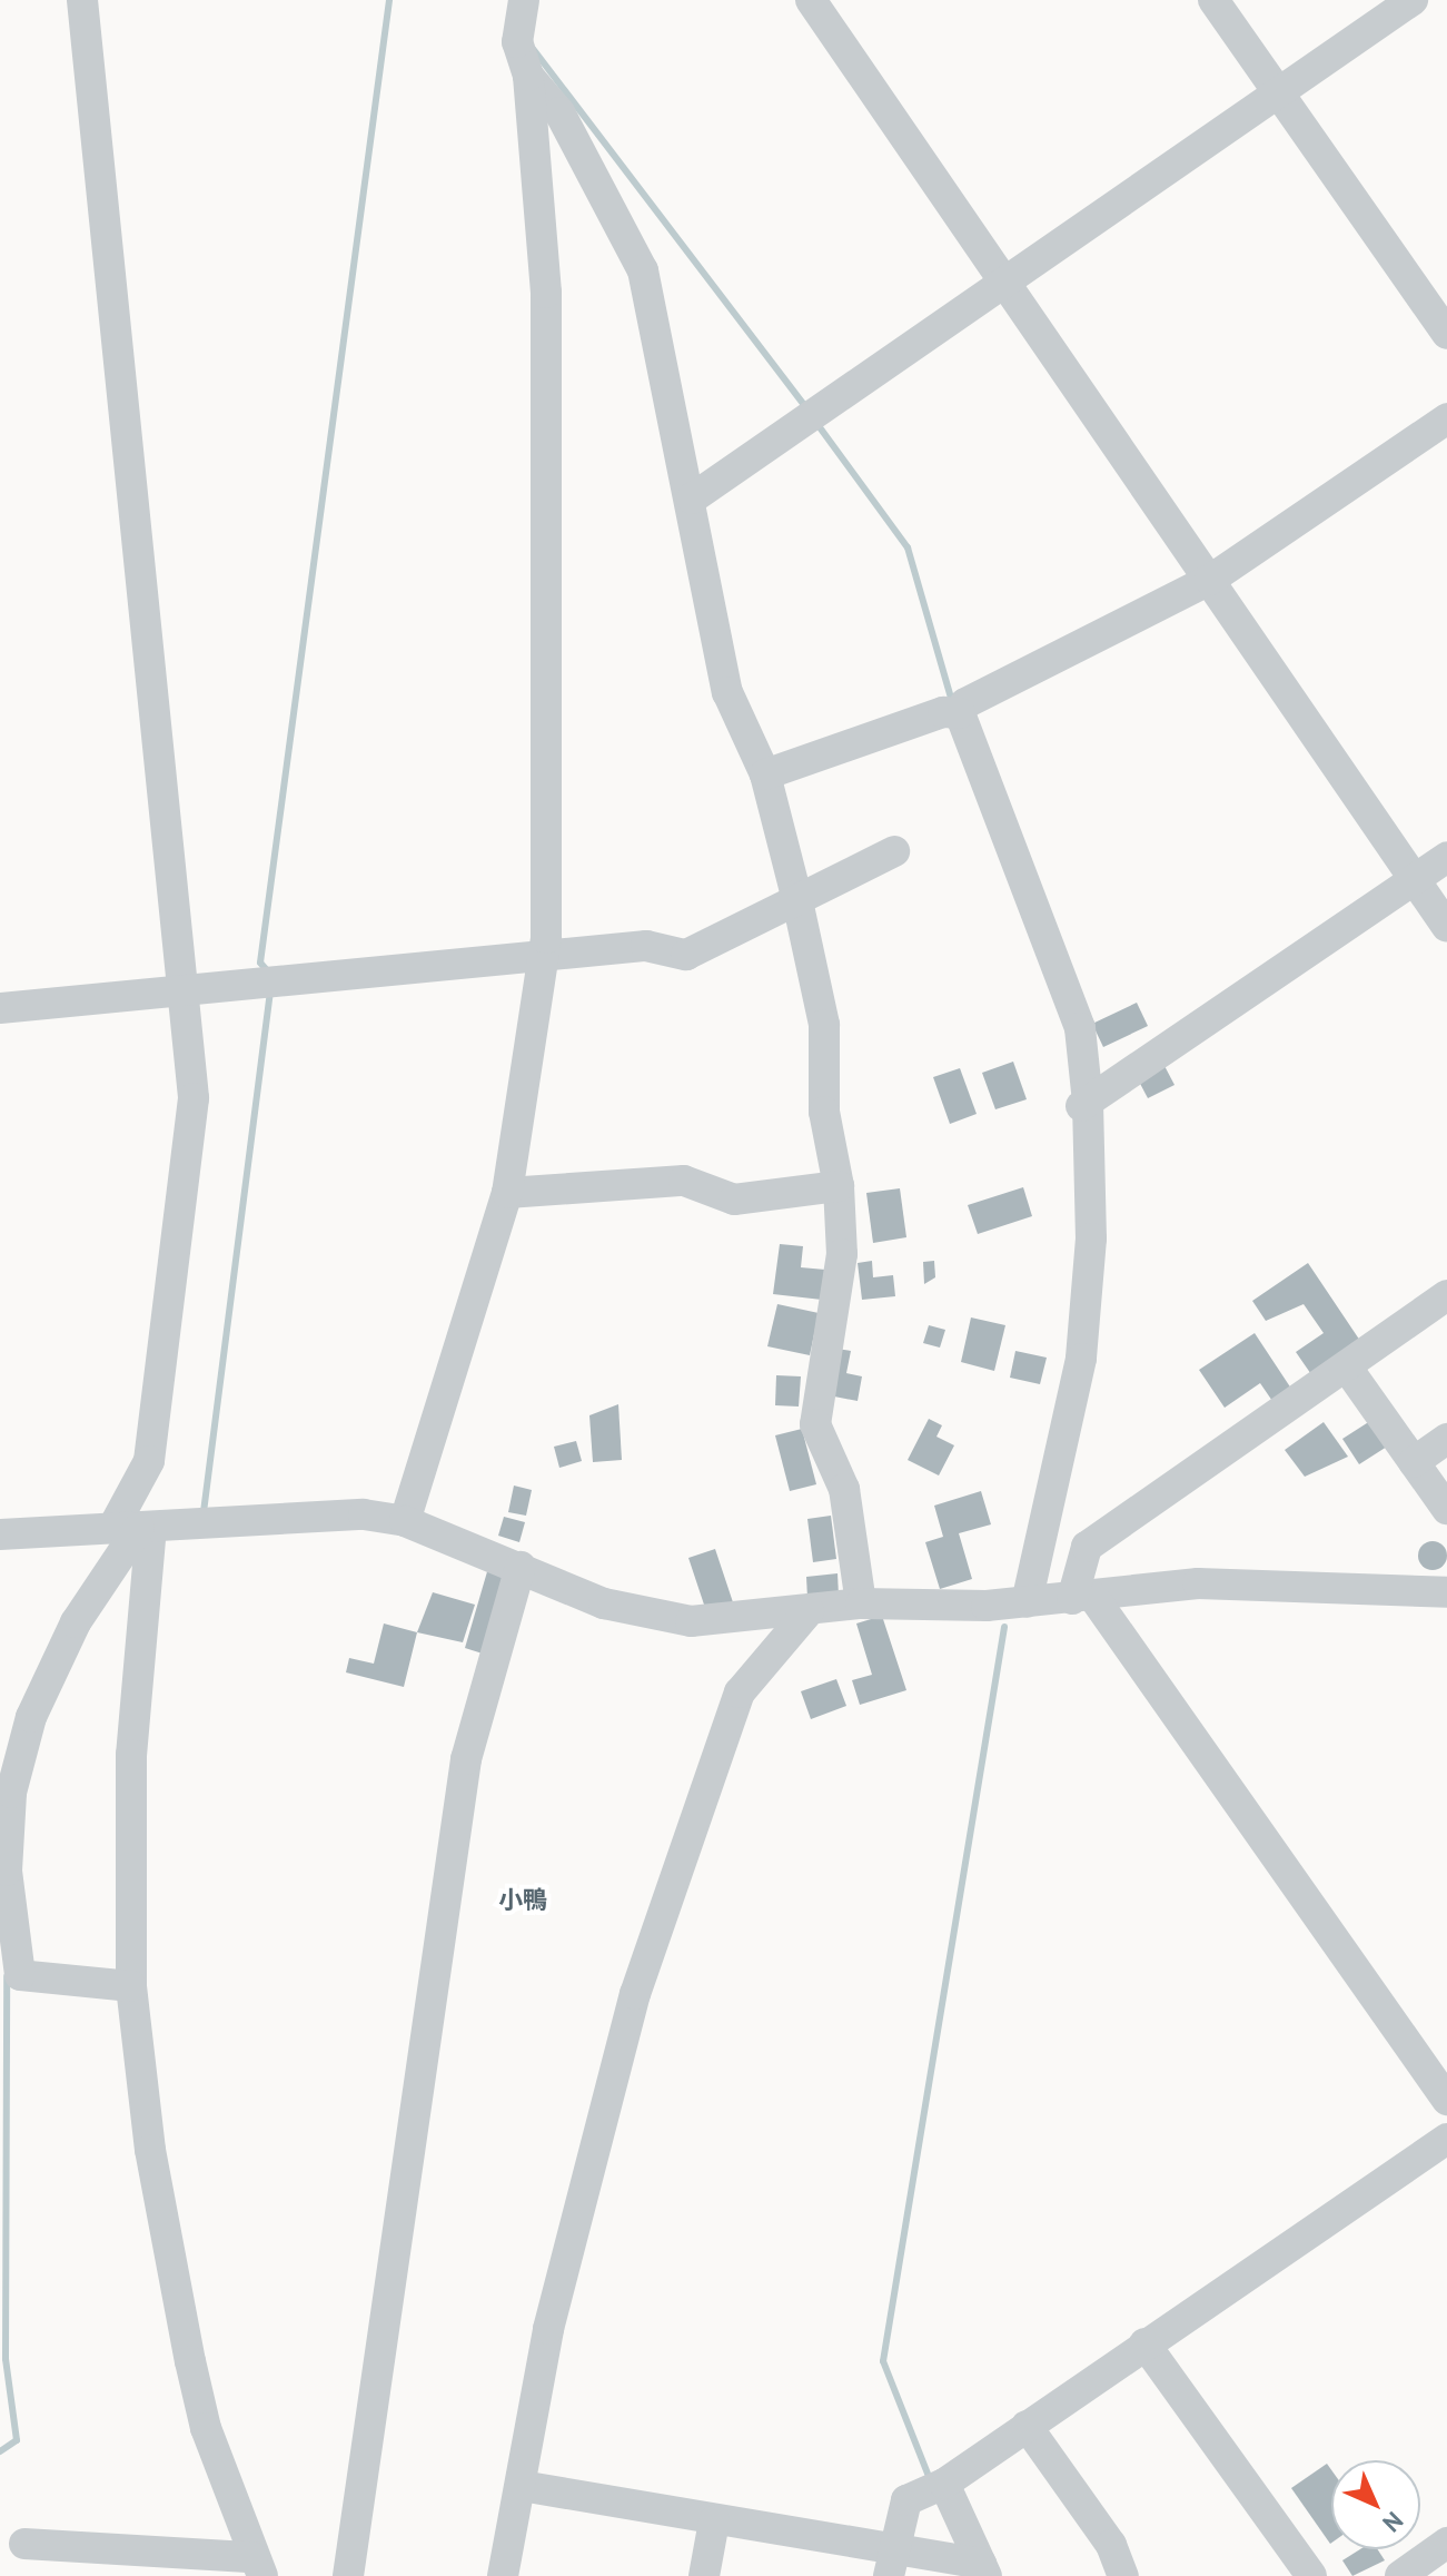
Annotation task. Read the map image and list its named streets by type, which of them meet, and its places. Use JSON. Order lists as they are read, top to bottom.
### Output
{
  "districts": ["小鴨"],
  "north": "bottom right"
}
